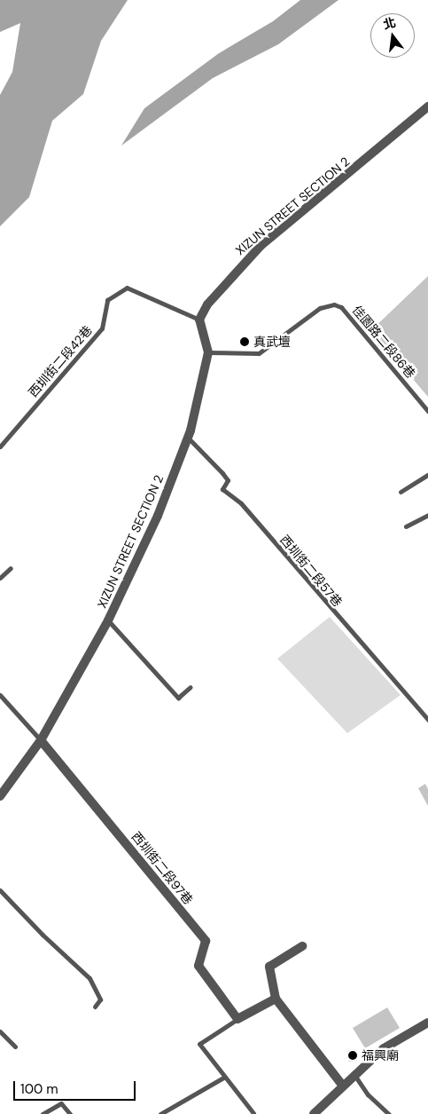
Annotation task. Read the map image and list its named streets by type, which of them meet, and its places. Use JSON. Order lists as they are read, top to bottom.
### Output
{
  "streets": {
    "street": ["XIZUN STREET SECTION 2", "西圳街二段97巷"],
    "lane": ["佳園路二段86巷", "西圳街二段42巷", "西圳街二段57巷"]
  },
  "crossings": [
    ["XIZUN STREET SECTION 2", "佳園路二段86巷"],
    ["XIZUN STREET SECTION 2", "西圳街二段42巷"],
    ["XIZUN STREET SECTION 2", "西圳街二段57巷"],
    ["XIZUN STREET SECTION 2", "西圳街二段97巷"]
  ],
  "places": ["真武壇", "福興廟"],
  "scale_bar": "100 m",
  "north": "top"
}
